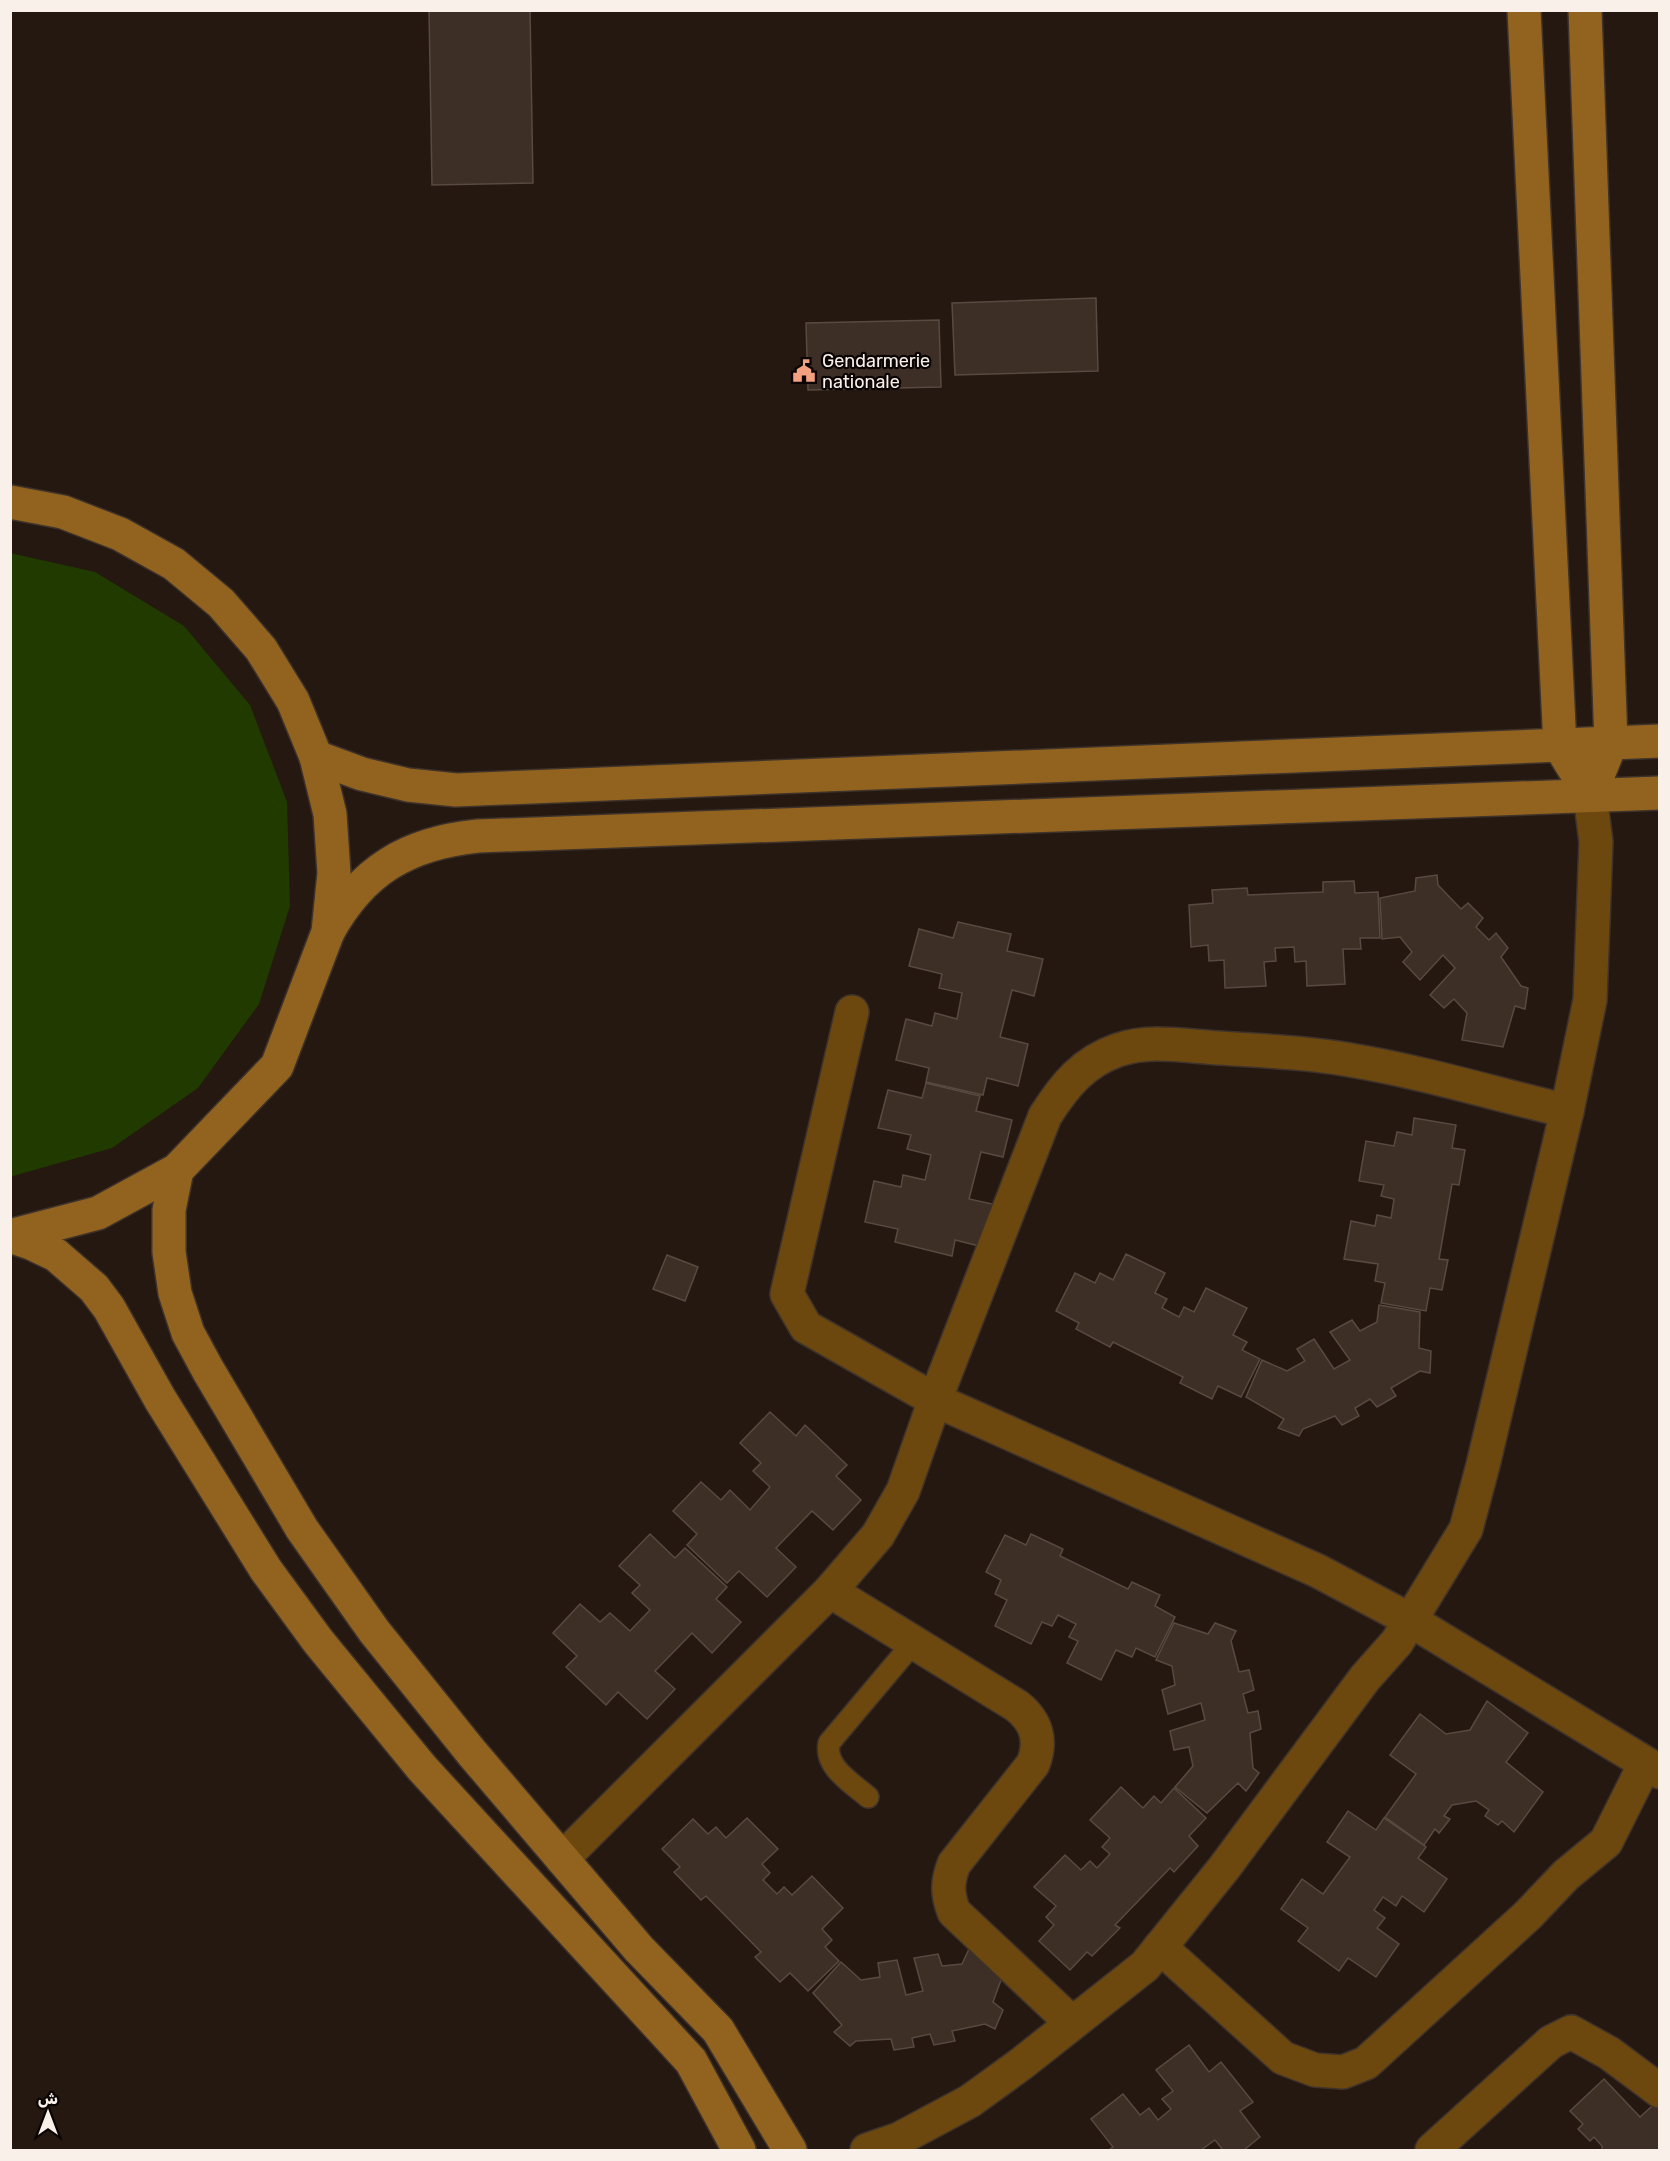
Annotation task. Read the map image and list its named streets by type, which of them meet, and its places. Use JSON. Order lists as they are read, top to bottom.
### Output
{
  "places": {
    "public building": ["Gendarmerie nationale"]
  },
  "north": "top"
}
